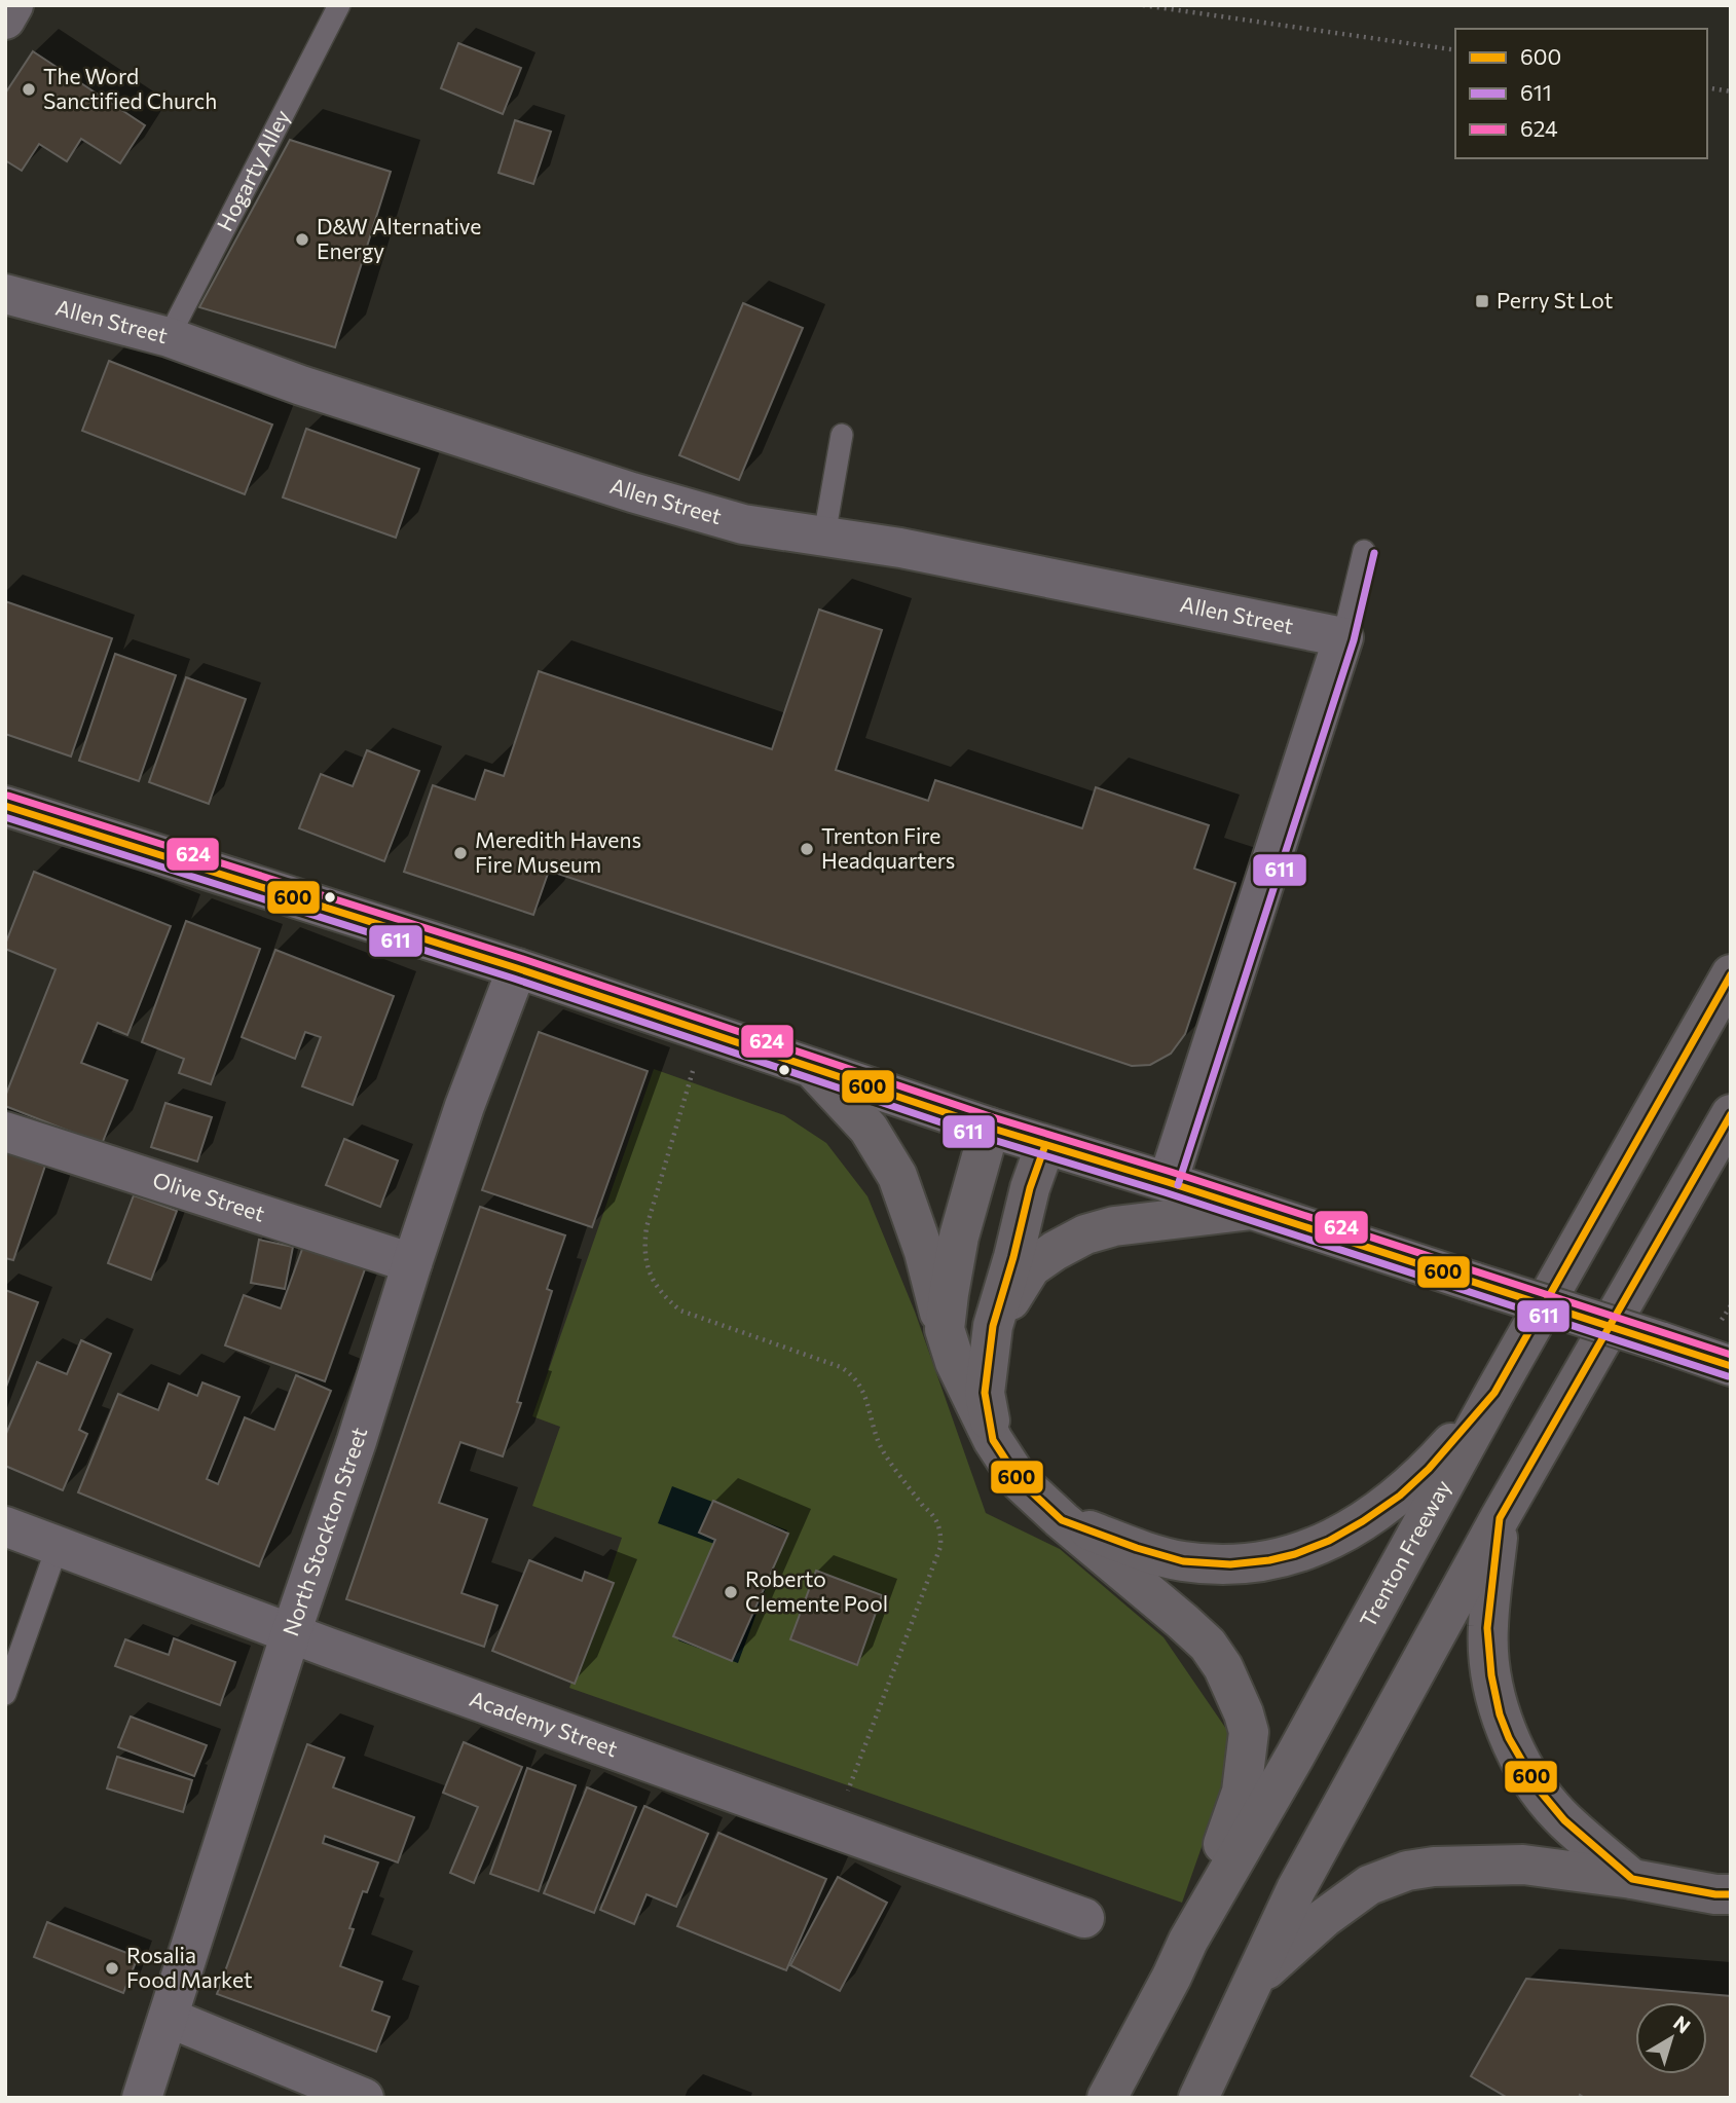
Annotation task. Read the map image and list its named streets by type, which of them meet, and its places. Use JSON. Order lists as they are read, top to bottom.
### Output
{
  "streets": {
    "highway": ["Trenton Freeway"],
    "street": [
      "Allen Street",
      "Olive Street",
      "North Stockton Street",
      "Academy Street"
    ],
    "lane": ["Hogarty Alley"]
  },
  "crossings": [
    ["Hogarty Alley", "Allen Street"],
    ["Olive Street", "North Stockton Street"],
    ["North Stockton Street", "Academy Street"]
  ],
  "places": {
    "other": [
      "The Word Sanctified Church",
      "D&W Alternative Energy",
      "Trenton Fire Headquarters",
      "Meredith Havens Fire Museum",
      "Roberto Clemente Pool",
      "Rosalia Food Market"
    ],
    "transit": ["Perry St Lot"]
  },
  "lines": ["transit line 611", "transit line 624", "transit line 600"],
  "legend": ["600", "611", "624"],
  "north": "top right"
}
